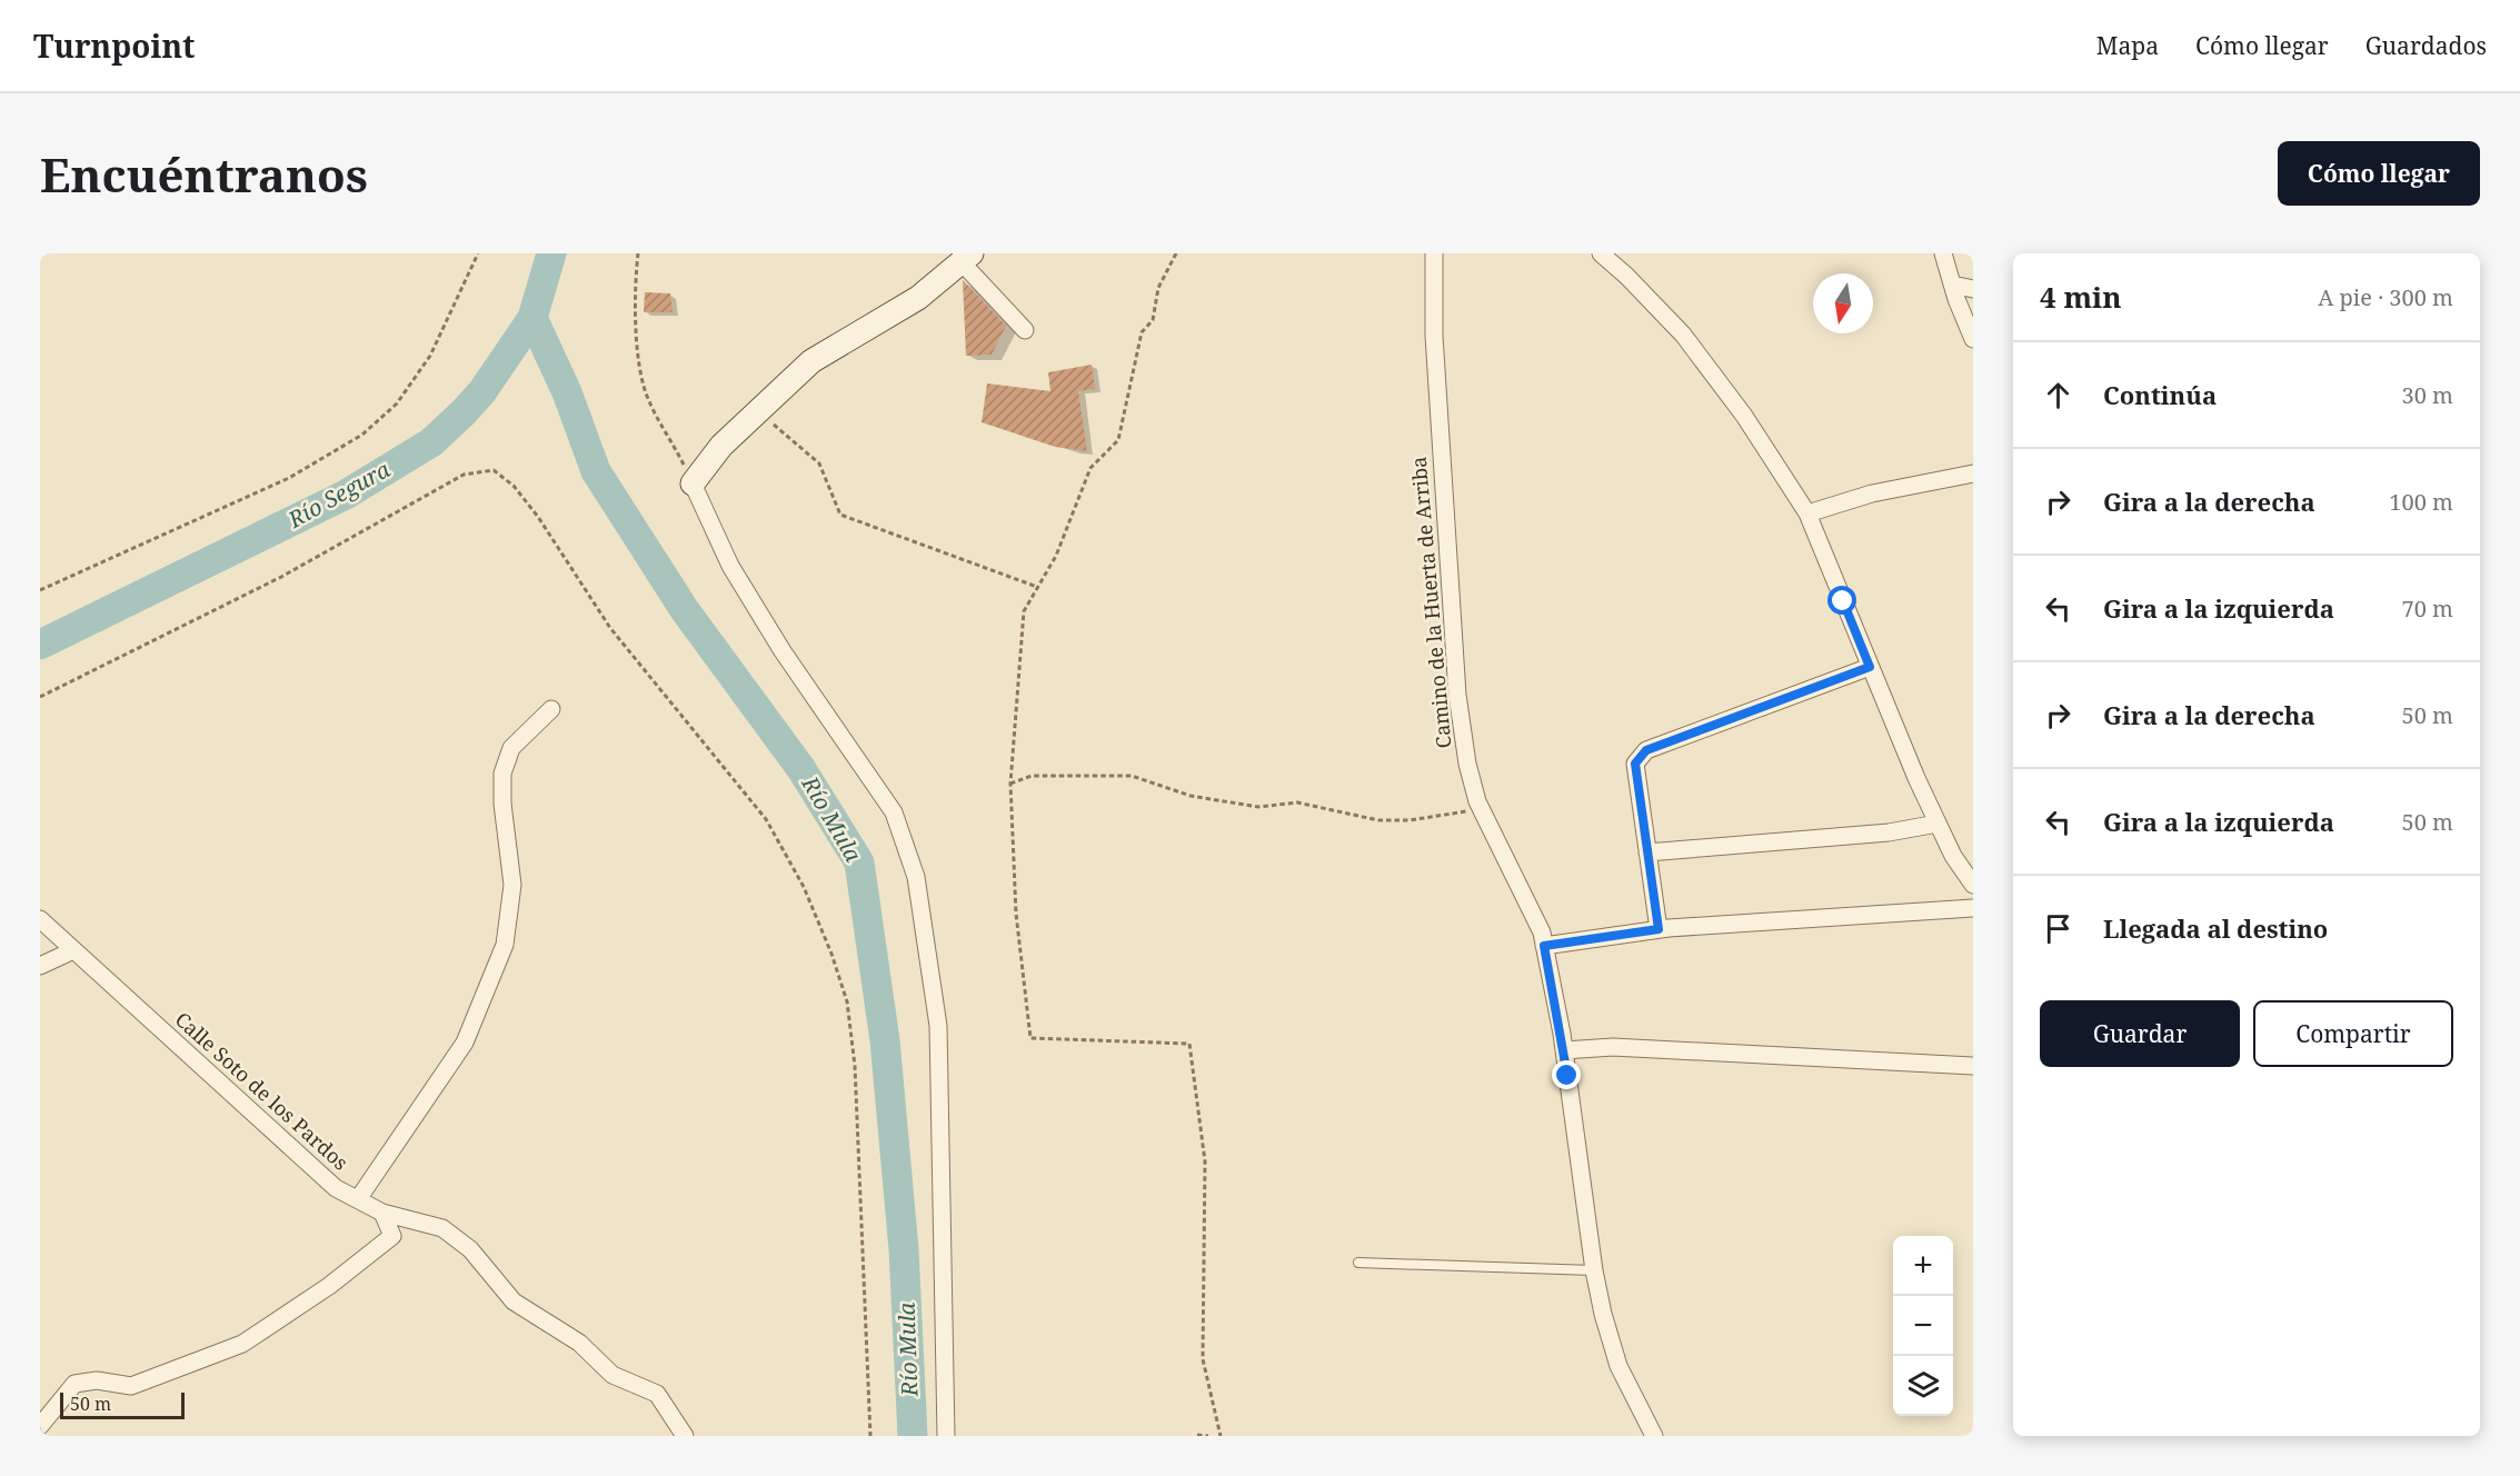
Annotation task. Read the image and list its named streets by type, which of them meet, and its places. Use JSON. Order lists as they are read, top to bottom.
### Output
{
  "streets": {
    "street": ["Camino de la Huerta de Arriba", "Calle Soto de los Pardos"]
  },
  "water": ["Río Segura", "Río Mula"],
  "scale_bar": "50 m",
  "north": "bottom",
  "page": {
    "header": "Turnpoint",
    "nav": ["Mapa", "Cómo llegar", "Guardados"],
    "buttons": [
      "Cómo llegar",
      ["Guardar", "Compartir"]
    ],
    "title": "Encuéntranos",
    "heading": ["4 min", "A pie · 300 m"],
    "list": [
      ["Continúa", "30 m"],
      ["Gira a la derecha", "100 m"],
      ["Gira a la izquierda", "70 m"],
      ["Gira a la derecha", "50 m"],
      ["Gira a la izquierda", "50 m"],
      "Llegada al destino"
    ],
    "map_buttons": ["+", "−"],
    "scale": "50 m"
  }
}
